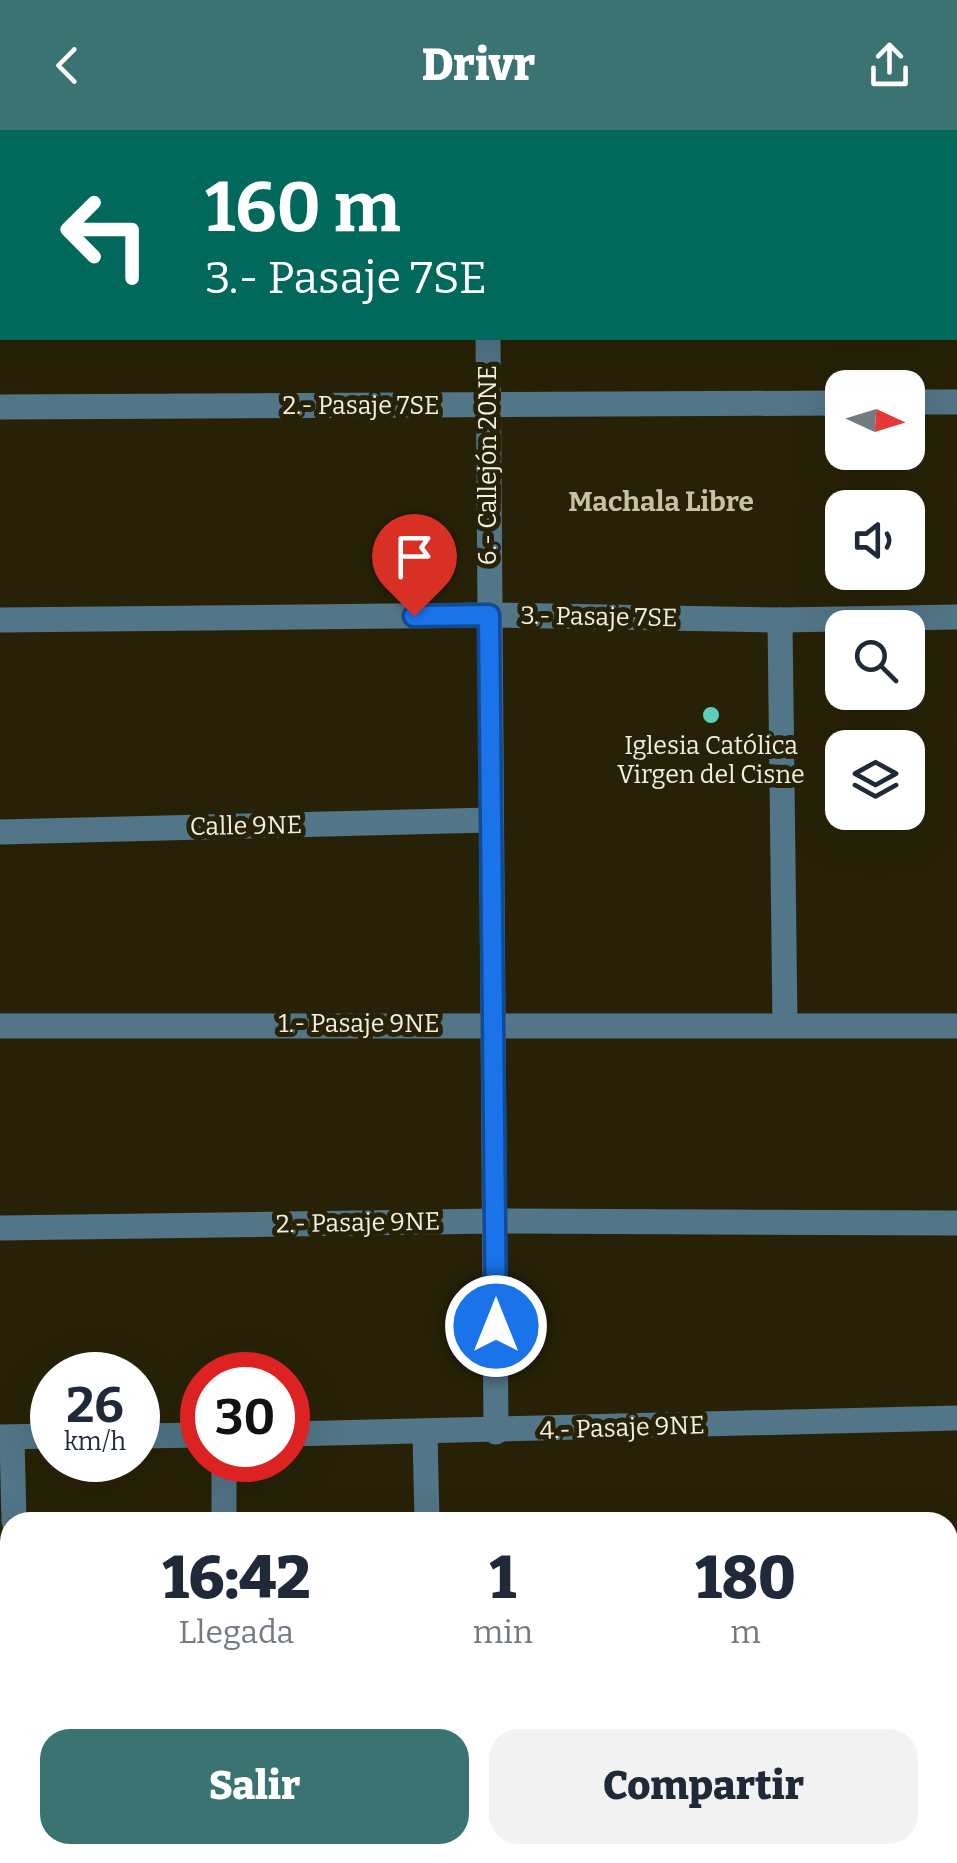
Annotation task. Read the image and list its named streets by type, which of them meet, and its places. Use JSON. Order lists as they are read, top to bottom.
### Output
{
  "streets": {
    "street": [
      "2.- Pasaje 7SE",
      "6.- Callejón 20NE",
      "3.- Pasaje 7SE",
      "Calle 9NE",
      "1.- Pasaje 9NE",
      "2.- Pasaje 9NE",
      "4.- Pasaje 9NE"
    ]
  },
  "crossings": [
    ["2.- Pasaje 7SE", "6.- Callejón 20NE"],
    ["6.- Callejón 20NE", "3.- Pasaje 7SE"],
    ["6.- Callejón 20NE", "Calle 9NE"],
    ["6.- Callejón 20NE", "1.- Pasaje 9NE"],
    ["6.- Callejón 20NE", "2.- Pasaje 9NE"],
    ["6.- Callejón 20NE", "4.- Pasaje 9NE"]
  ],
  "districts": ["Machala Libre"],
  "places": ["Iglesia Católica Virgen del Cisne"],
  "north": "right",
  "page": {
    "header": "Drivr",
    "turn": ["160 m", "3.- Pasaje 7SE"],
    "speed": "26 km/h",
    "limit": "30",
    "eta": [
      "16:42",
      "Llegada",
      "1",
      "min",
      "180",
      "m"
    ],
    "buttons": ["Salir", "Compartir"]
  }
}
